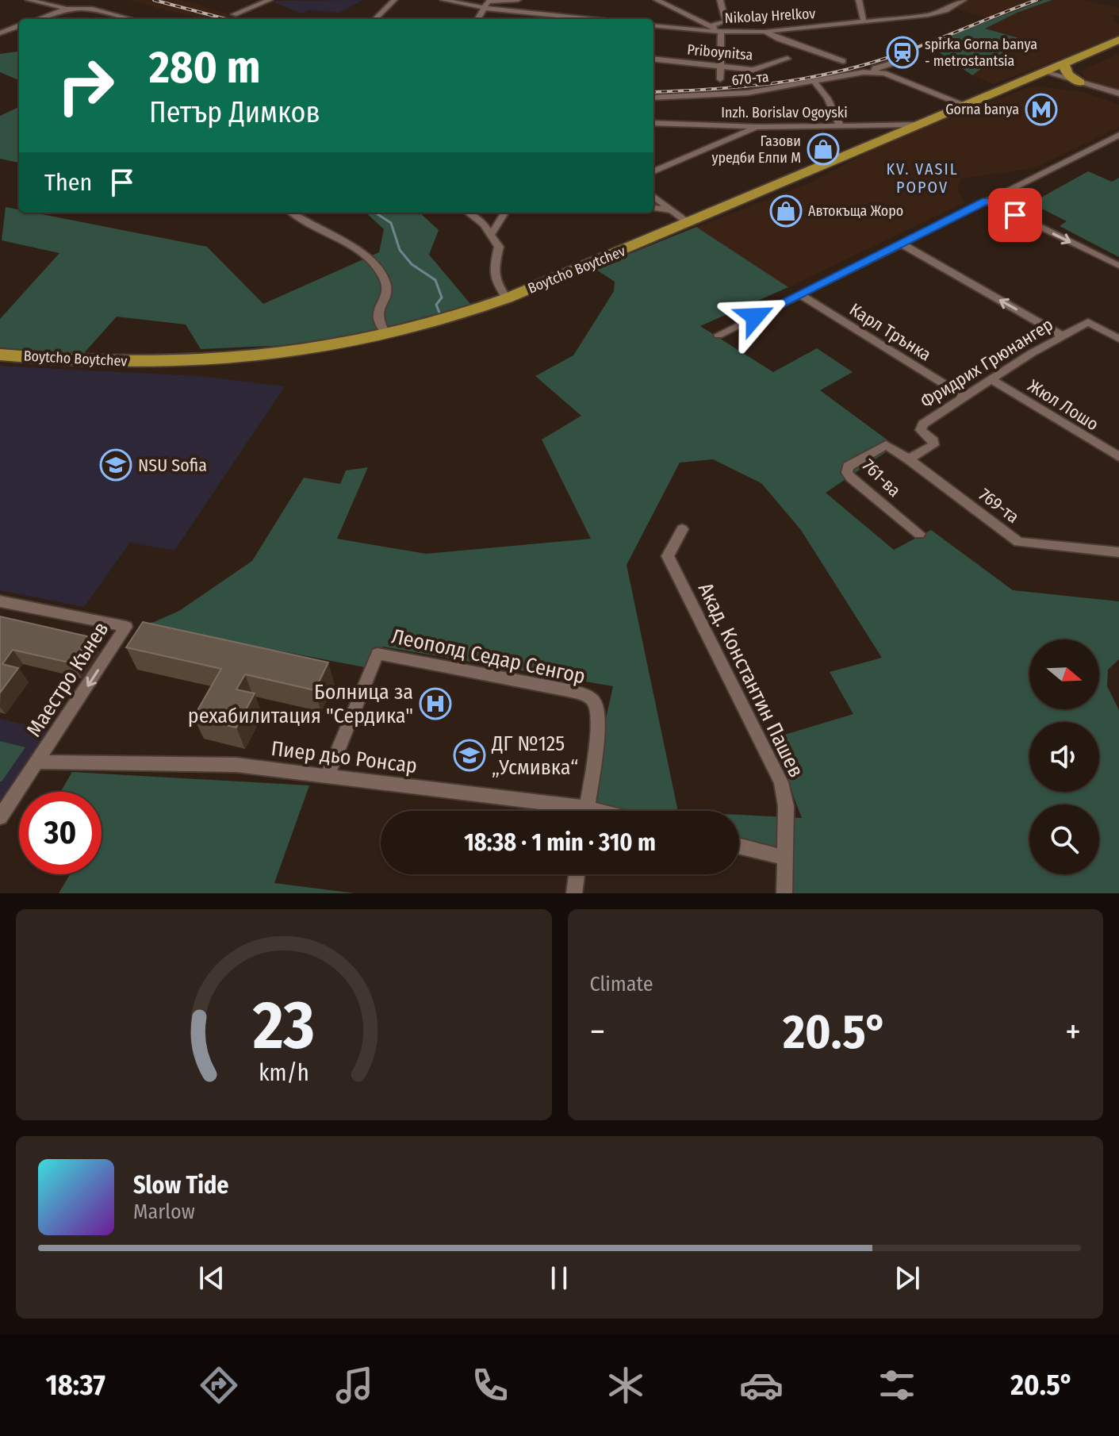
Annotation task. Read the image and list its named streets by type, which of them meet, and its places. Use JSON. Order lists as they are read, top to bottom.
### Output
{
  "streets": {
    "highway": ["Boytcho Boytchev"],
    "street": [
      "Nikolay Hrelkov",
      "Priboynitsa",
      "670-та",
      "Inzh. Borislav Ogoyski",
      "Карл Трънка",
      "Фридрих Грюнангер",
      "Жюл Лошо",
      "761-ва",
      "769-та",
      "Леополд Седар Сенгор",
      "Маестро Кънев",
      "Акад. Константин Пашев",
      "Пиер дьо Ронсар"
    ]
  },
  "crossings": [
    ["Inzh. Borislav Ogoyski", "Boytcho Boytchev"],
    ["Карл Трънка", "Фридрих Грюнангер"],
    ["Фридрих Грюнангер", "Жюл Лошо"],
    ["Фридрих Грюнангер", "761-ва"],
    ["Фридрих Грюнангер", "769-та"],
    ["761-ва", "769-та"],
    ["Леополд Седар Сенгор", "Пиер дьо Ронсар"],
    ["Маестро Кънев", "Пиер дьо Ронсар"]
  ],
  "districts": ["KV. VASIL POPOV"],
  "places": {
    "station": ["spirka Gorna banya - metrostantsia"],
    "metro station": ["Gorna banya"],
    "shop": ["Газови уредби Елпи М", "Автокъща Жоро"],
    "school or university": ["NSU Sofia", "ДГ №125 „Усмивка“"],
    "hospital": ["Болница за рехабилитация \"Сердика\""]
  },
  "north": "right",
  "page": {
    "turn": ["280 m", "Петър Димков"],
    "then": "Then",
    "limit": "30",
    "trip": "18:38 · 1 min · 310 m",
    "tile": "Climate",
    "heat": ["−", "20.5°", "+"],
    "song": ["Slow Tide", "Marlow"],
    "tabs": ["18:37", "20.5°"],
    "gauge": ["23", "km/h"]
  }
}
